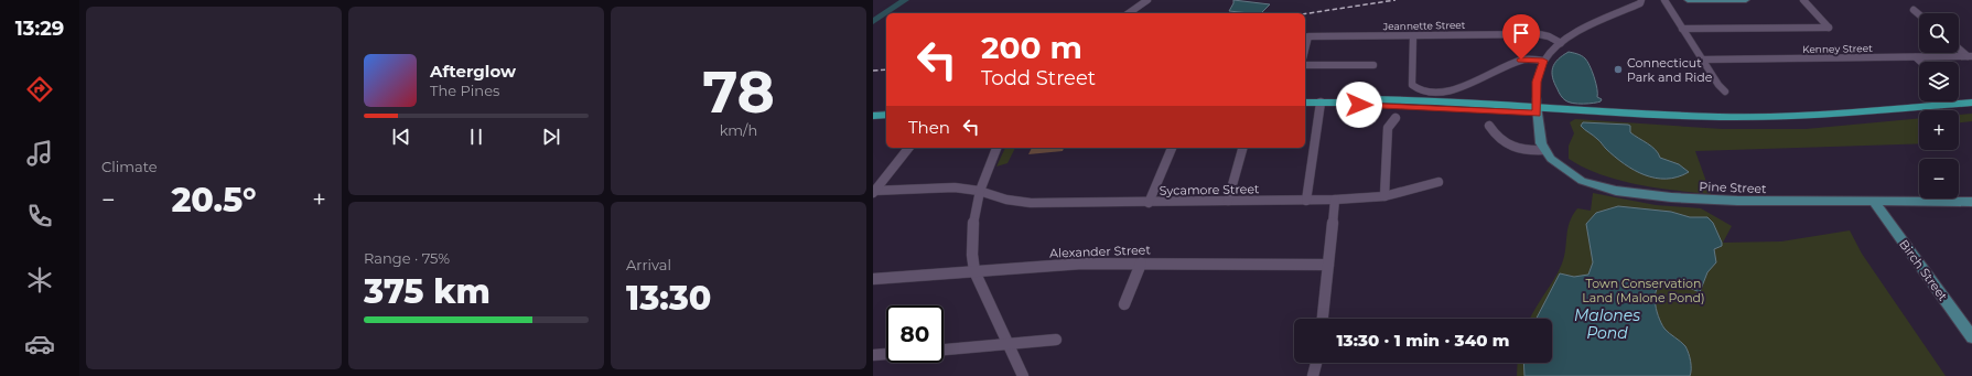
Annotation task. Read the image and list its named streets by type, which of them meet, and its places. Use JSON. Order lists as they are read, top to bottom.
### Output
{
  "streets": {
    "main road": ["Pine Street", "Birch Street"],
    "street": [
      "Jeannette Street",
      "Kenney Street",
      "Sycamore Street",
      "Alexander Street"
    ]
  },
  "crossings": [
    ["Pine Street", "Birch Street"]
  ],
  "water": ["Malones Pond"],
  "parks": ["Town Conservation Land (Malone Pond)"],
  "places": ["Connecticut Park and Ride"],
  "page": {
    "tabs": "13:29",
    "tile": [
      "Climate",
      ["78", "km/h"],
      ["Range · 75%", "375 km"],
      ["Arrival", "13:30"]
    ],
    "map_buttons": ["+", "−"],
    "turn": ["200 m", "Todd Street"],
    "song": ["Afterglow", "The Pines"],
    "then": "Then",
    "heat": ["−", "20.5°", "+"],
    "limit": "80",
    "trip": "13:30 · 1 min · 340 m"
  }
}
